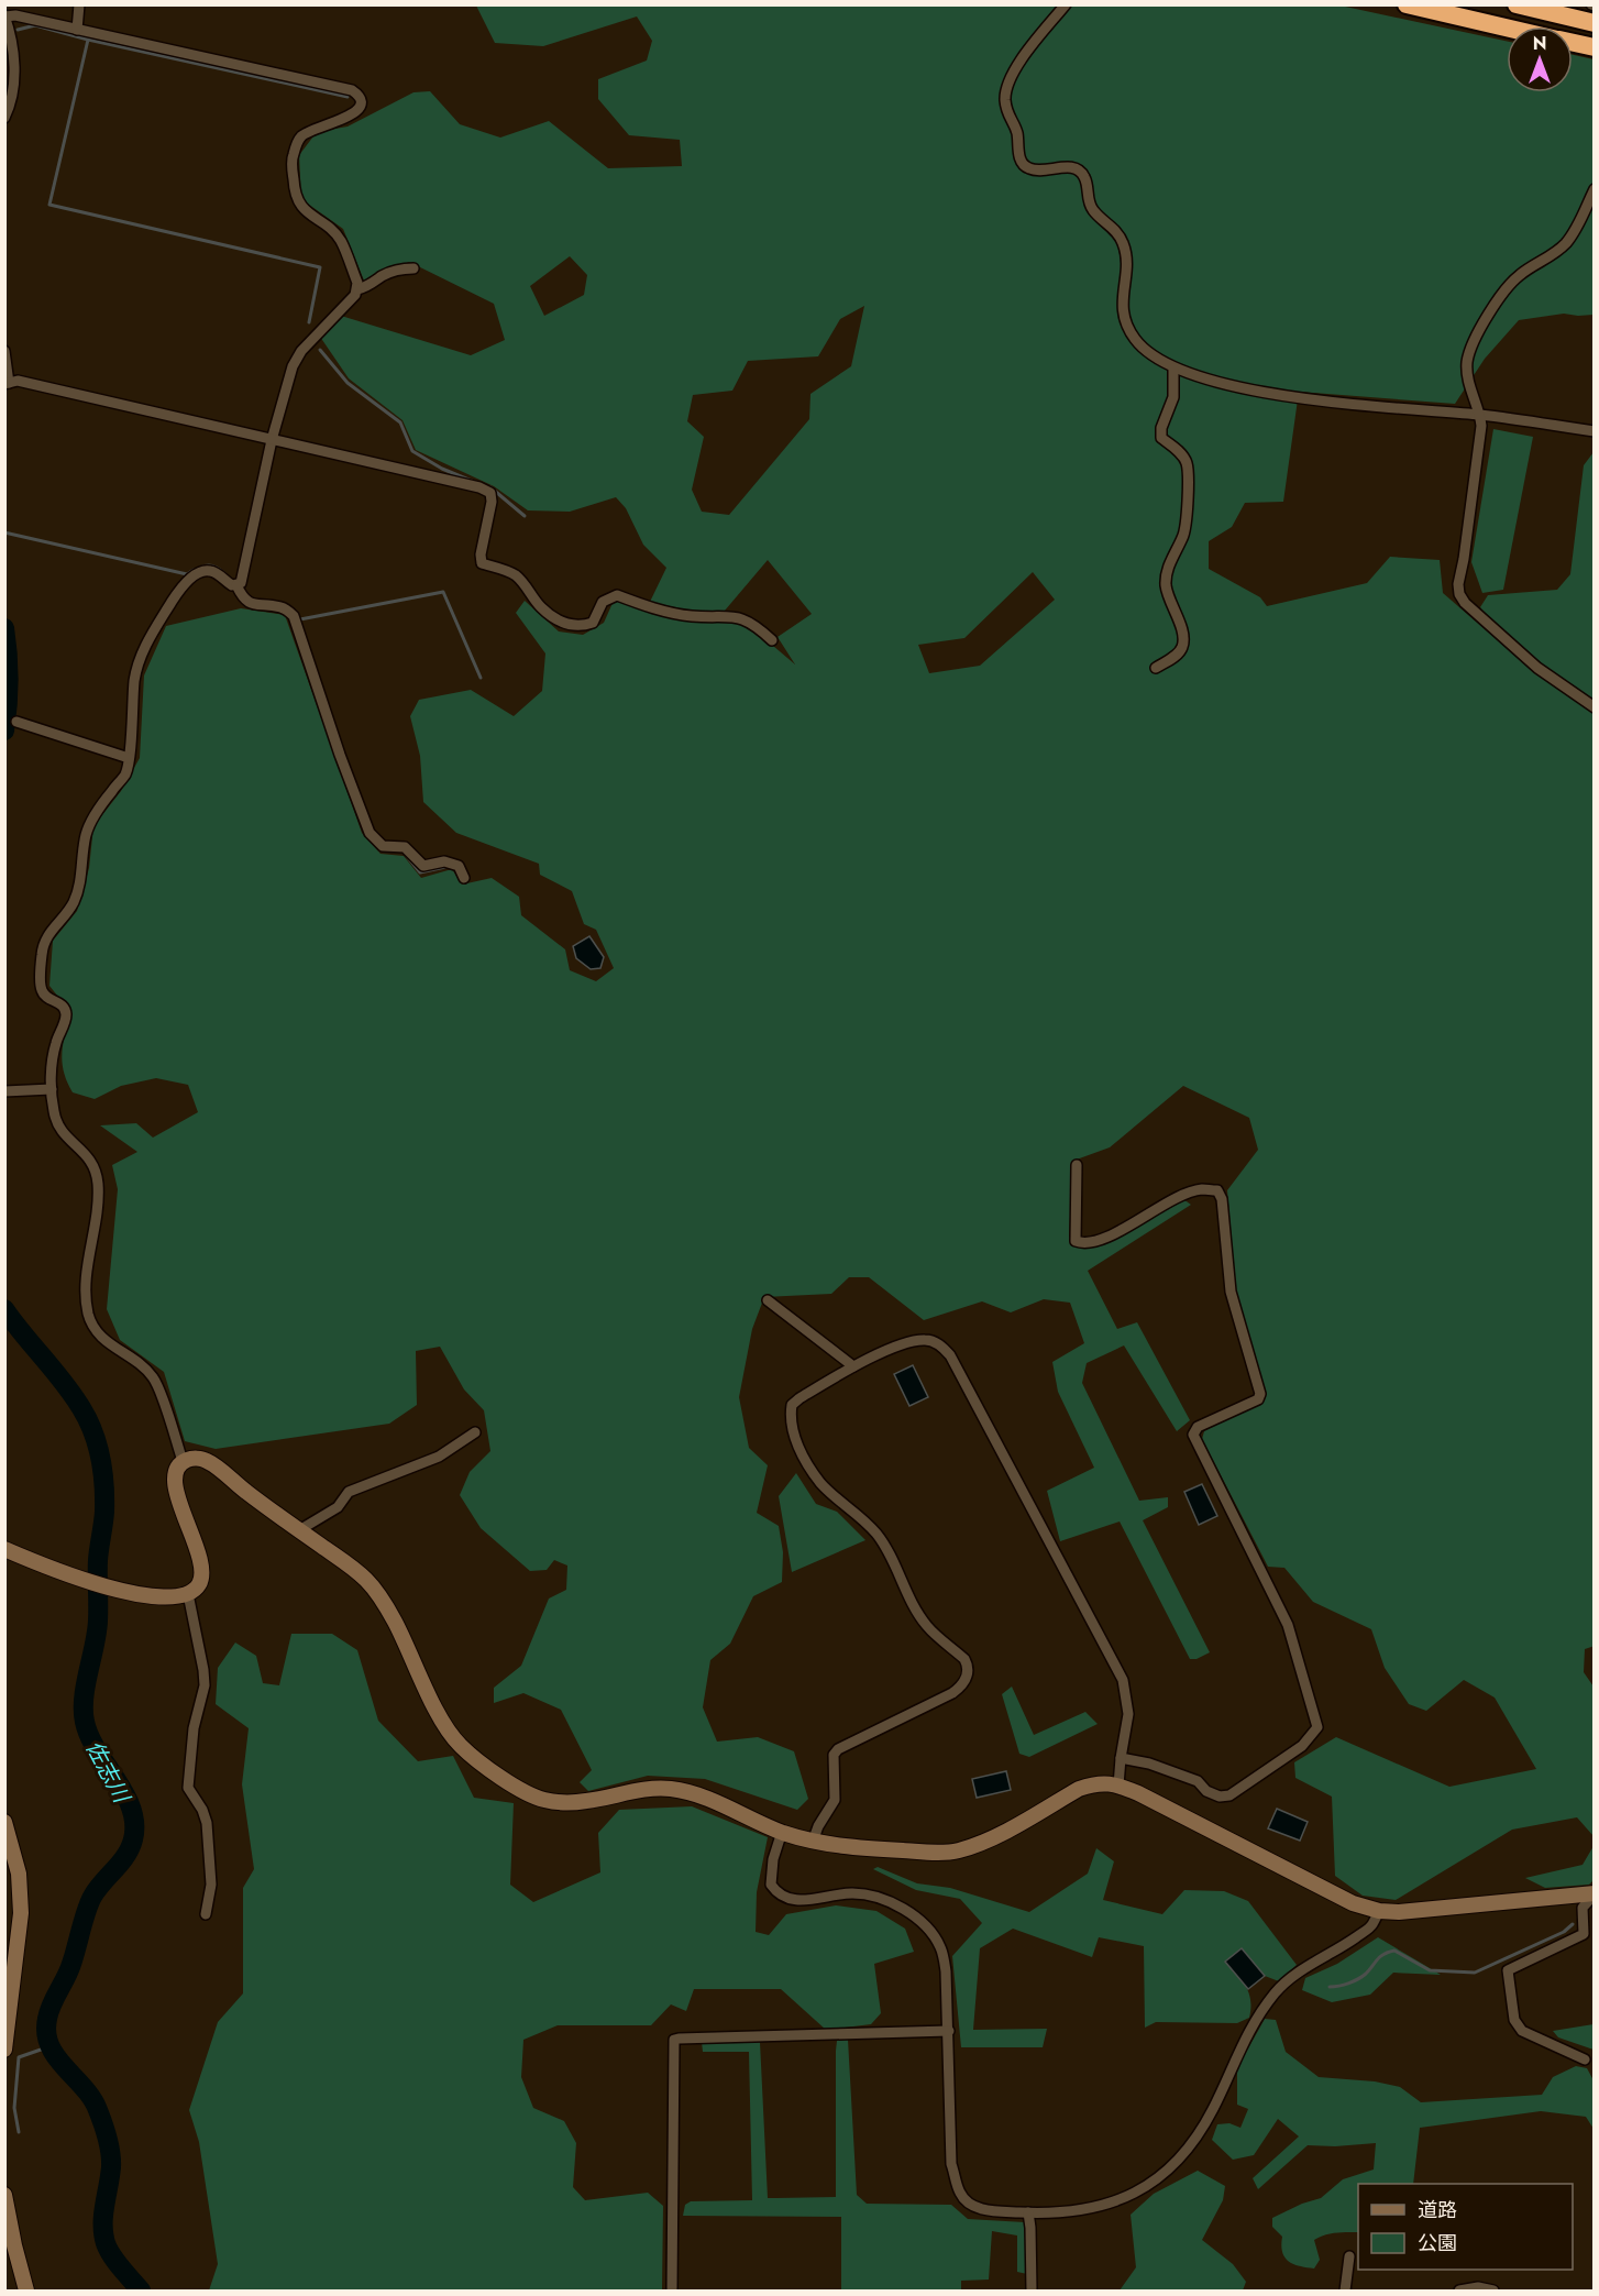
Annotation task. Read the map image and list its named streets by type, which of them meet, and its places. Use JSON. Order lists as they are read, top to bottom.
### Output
{
  "water": ["佐志川"],
  "legend": ["道路", "公園"],
  "north": "top"
}
